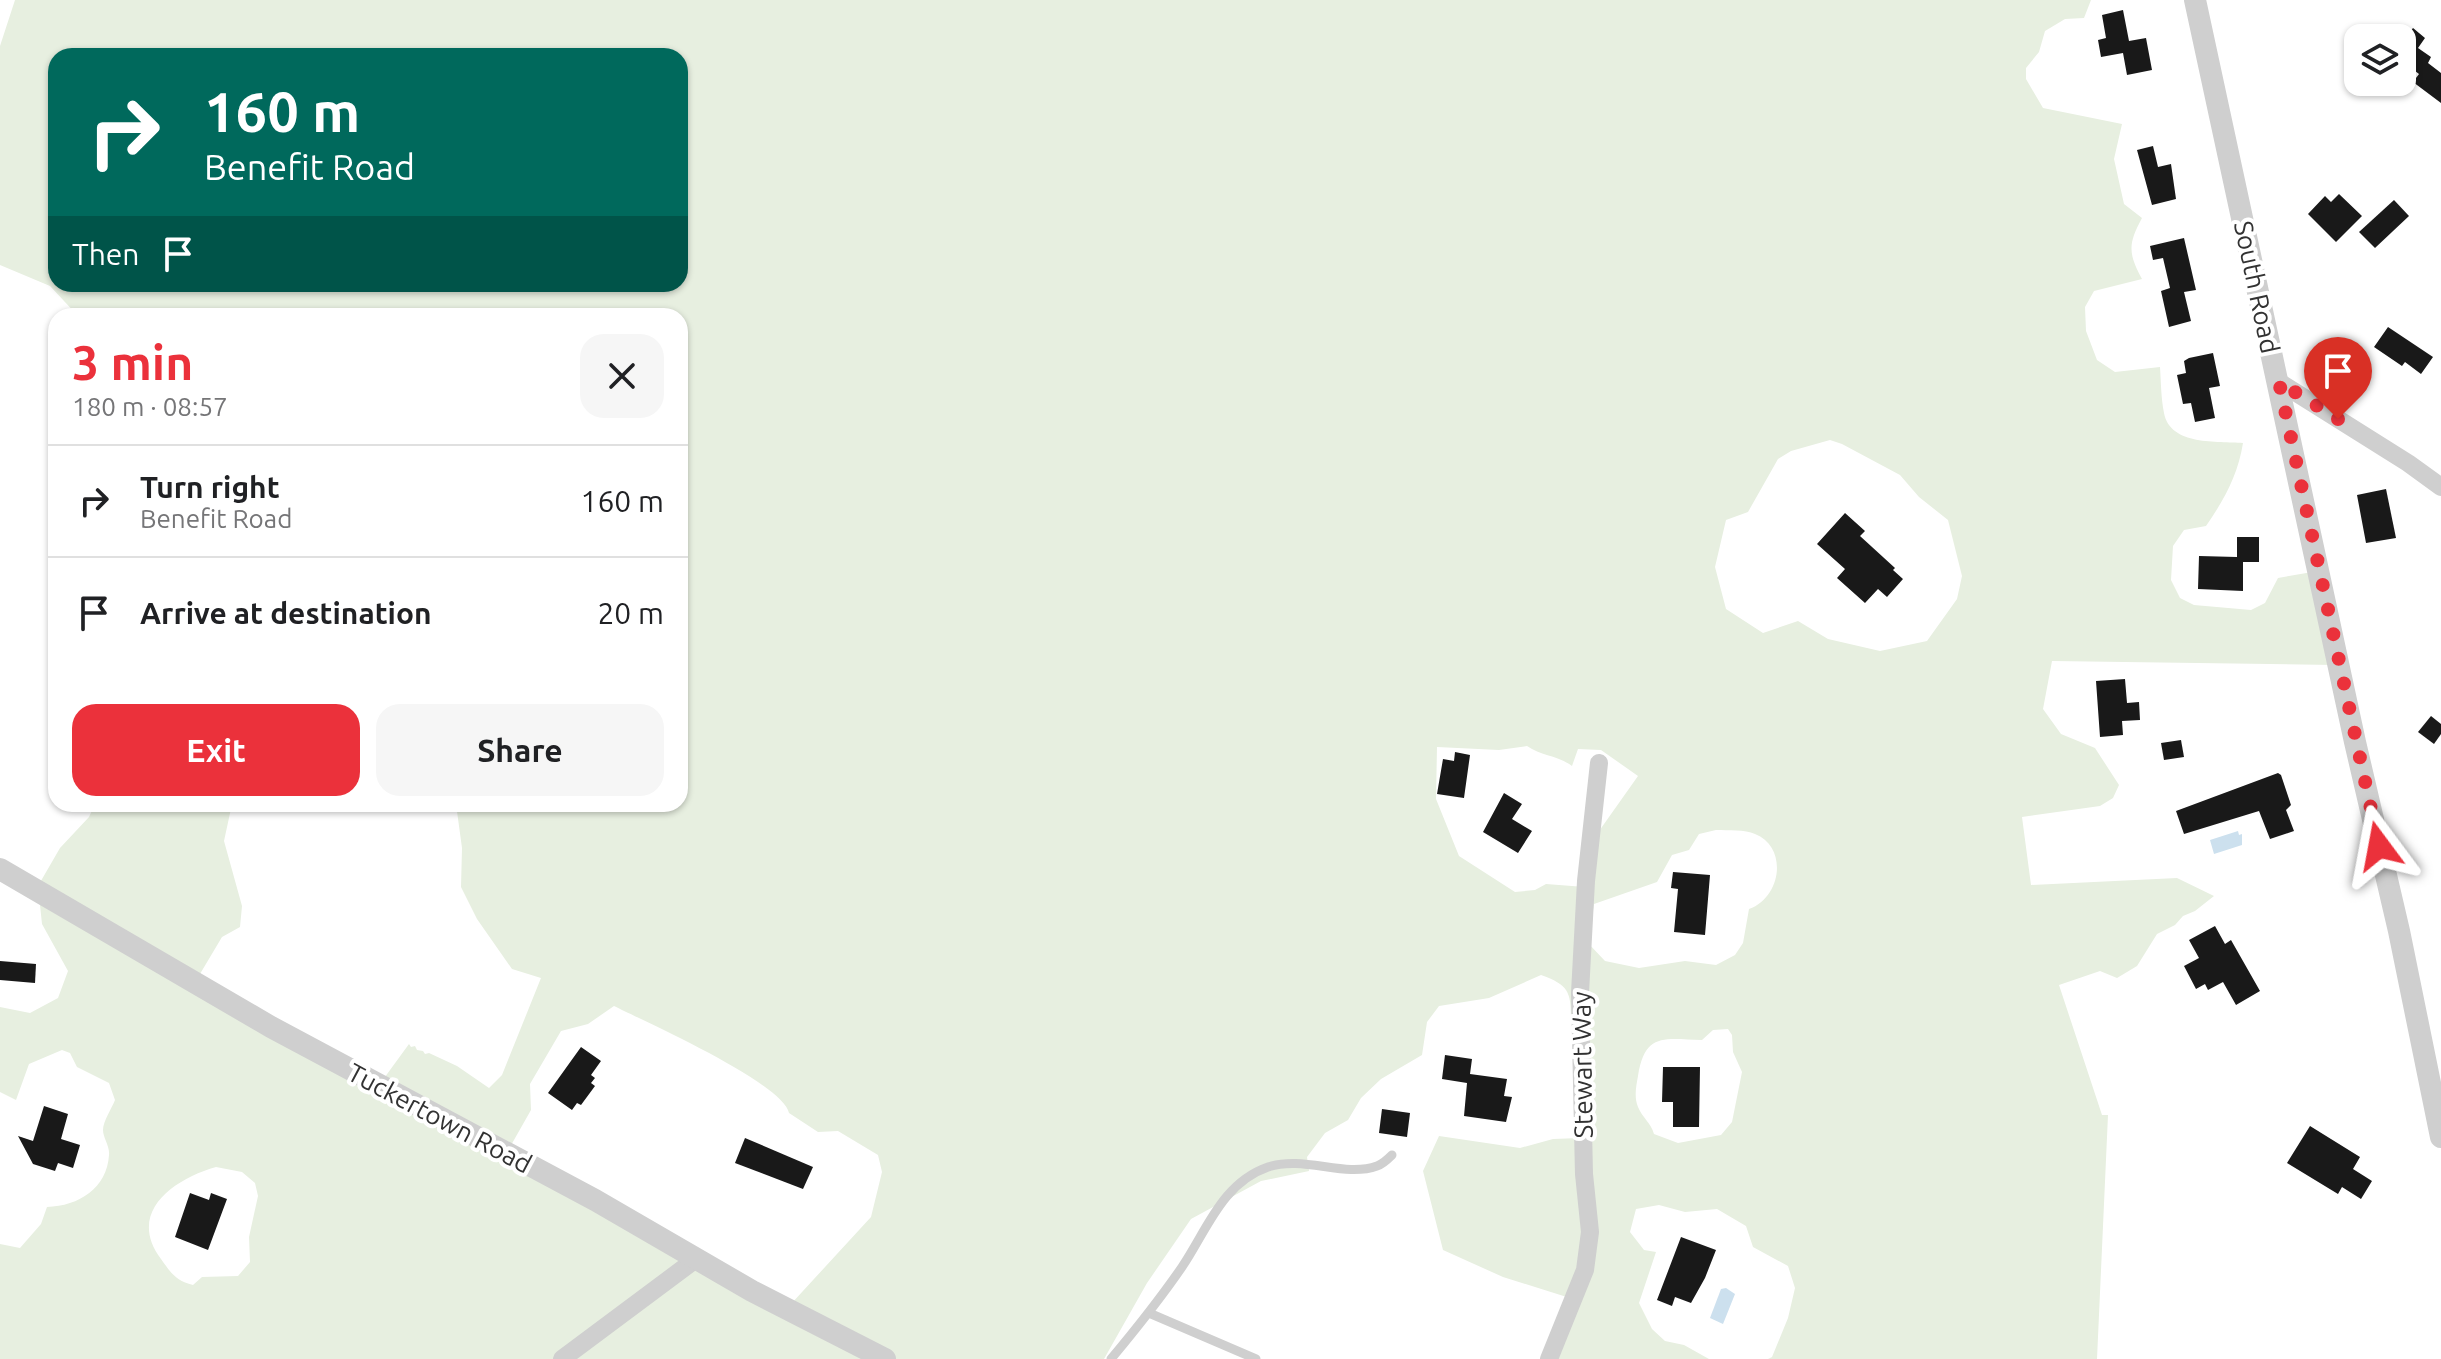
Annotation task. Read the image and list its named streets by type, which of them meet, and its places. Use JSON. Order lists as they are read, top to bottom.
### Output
{
  "streets": {
    "street": ["South Road", "Stewart Way", "Tuckertown Road"]
  },
  "page": {
    "turn": ["160 m", "Benefit Road"],
    "then": "Then",
    "heading": ["3 min", "180 m · 08:57"],
    "list": [
      {
        "name": "Turn right",
        "note": "Benefit Road",
        "value": "160 m"
      },
      {
        "name": "Arrive at destination",
        "value": "20 m"
      }
    ],
    "buttons": ["Exit", "Share"]
  }
}
